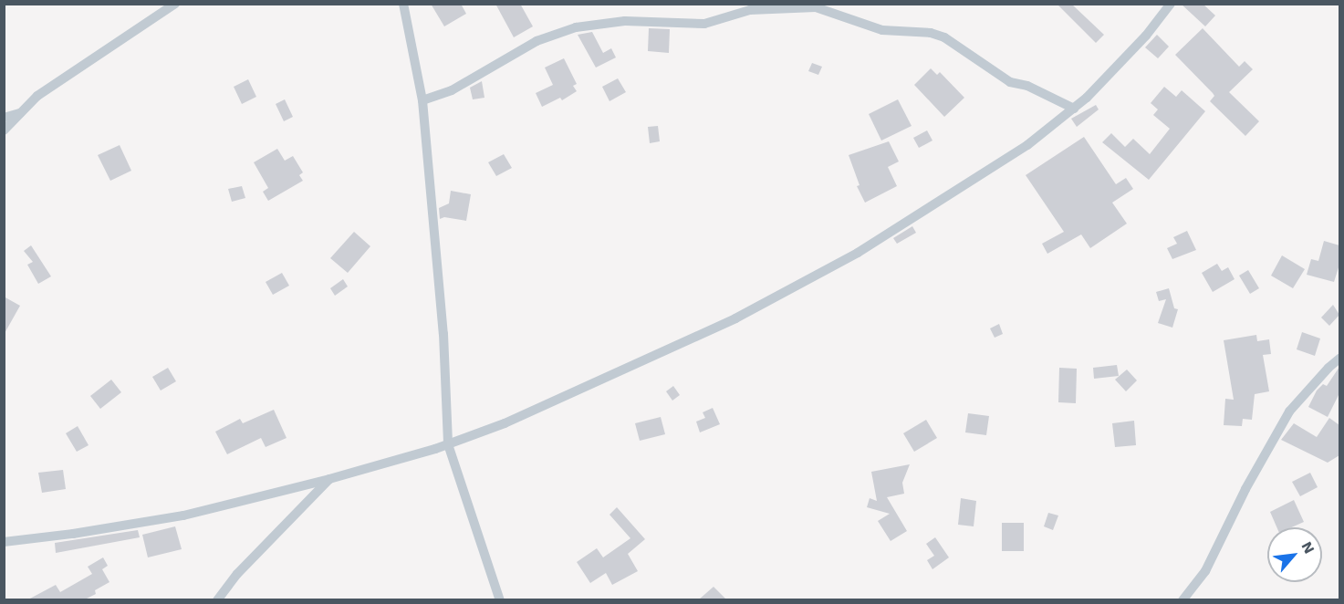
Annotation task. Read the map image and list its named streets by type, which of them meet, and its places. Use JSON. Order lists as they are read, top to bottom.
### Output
{
  "north": "top right"
}
